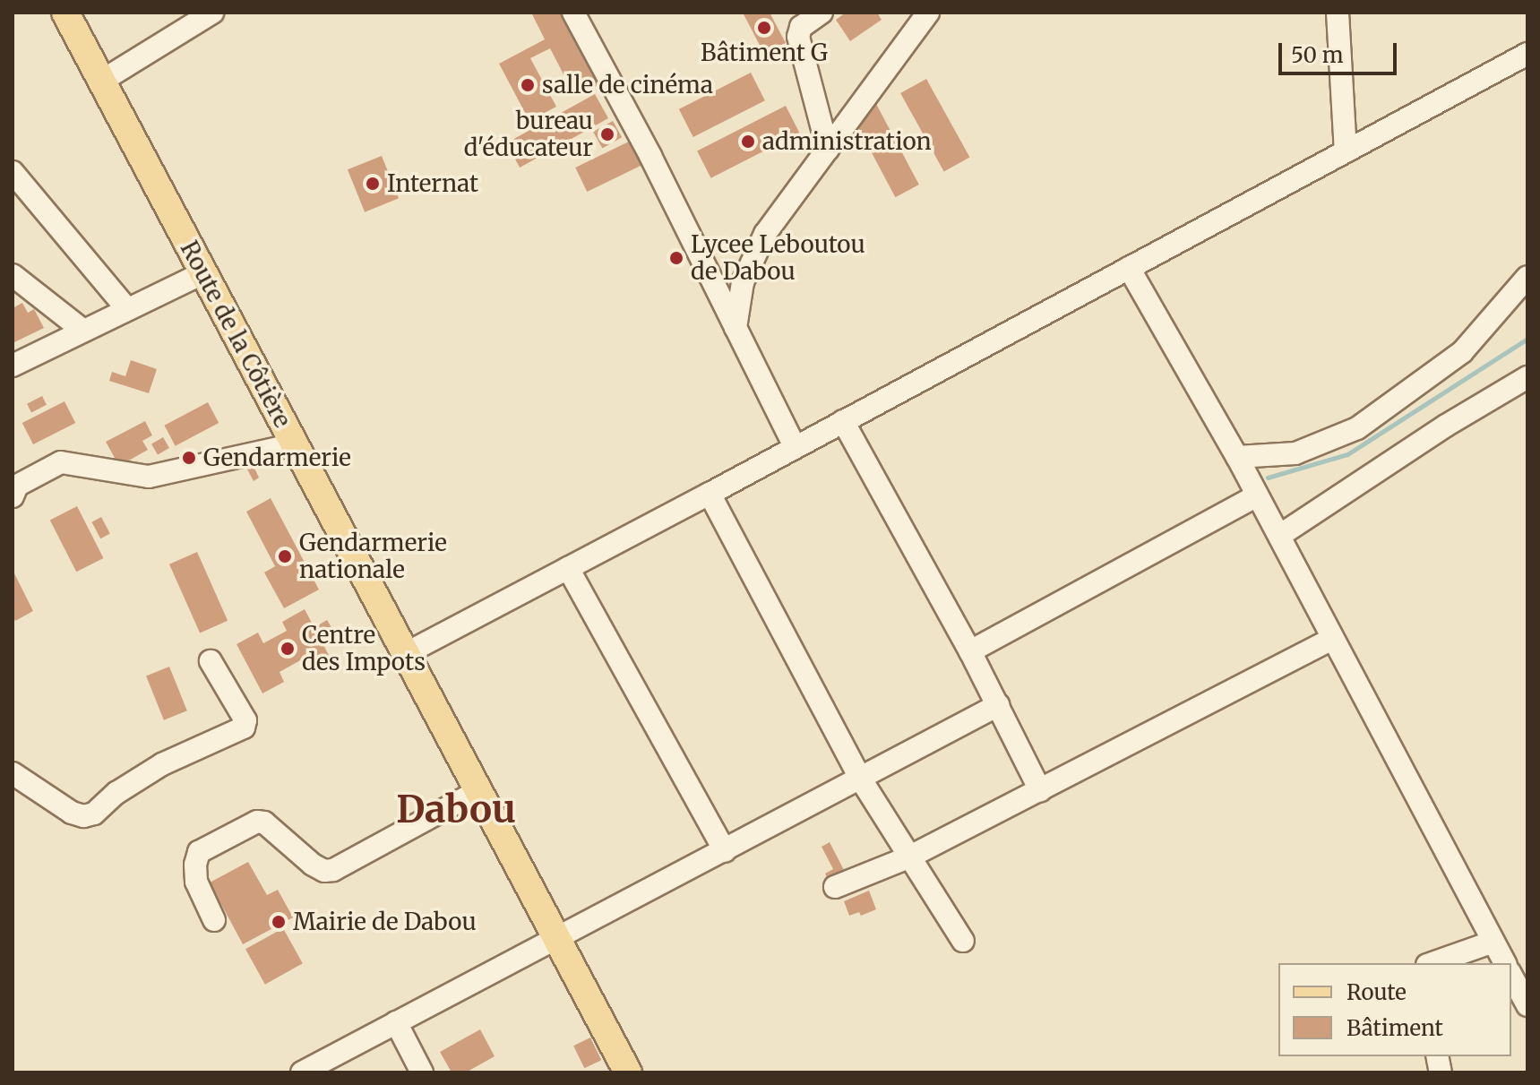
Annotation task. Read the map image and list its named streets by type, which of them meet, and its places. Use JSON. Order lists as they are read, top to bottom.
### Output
{
  "streets": {
    "main road": ["Route de la Côtière"]
  },
  "districts": ["Dabou"],
  "places": [
    "Bâtiment G",
    "salle de cinéma",
    "bureau d'éducateur",
    "administration",
    "Internat",
    "Lycee Leboutou de Dabou",
    "Gendarmerie",
    "Gendarmerie nationale",
    "Centre des Impots",
    "Mairie de Dabou"
  ],
  "legend": ["Route", "Bâtiment"],
  "scale_bar": "50 m"
}
